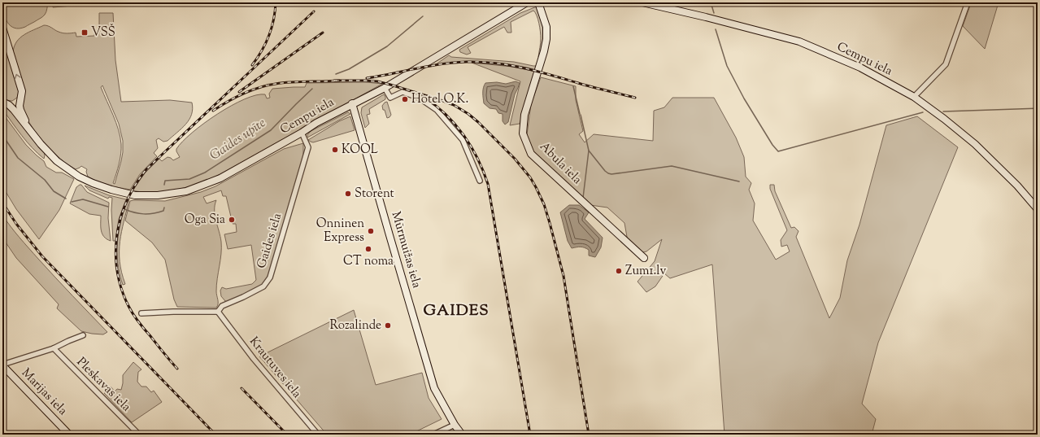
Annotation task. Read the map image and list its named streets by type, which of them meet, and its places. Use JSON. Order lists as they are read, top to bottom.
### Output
{
  "streets": {
    "main road": [
      "Cempu iela",
      "Abula iela",
      "Mūrmuižas iela",
      "Marijas iela"
    ],
    "street": ["Gaides iela", "Krautuves iela", "Pleskavas iela"]
  },
  "crossings": [
    ["Cempu iela", "Gaides iela"],
    ["Cempu iela", "Mūrmuižas iela"],
    ["Gaides iela", "Krautuves iela"]
  ],
  "districts": ["GAIDES"],
  "water": ["Gaides upīte"],
  "places": {
    "transit": ["VSŠ"],
    "other": [
      "Hotel O.K.",
      "KOOL",
      "Storent",
      "Oga Sia",
      "Onninen Express",
      "CT noma",
      "Zum1.lv",
      "Rozalinde"
    ]
  }
}
